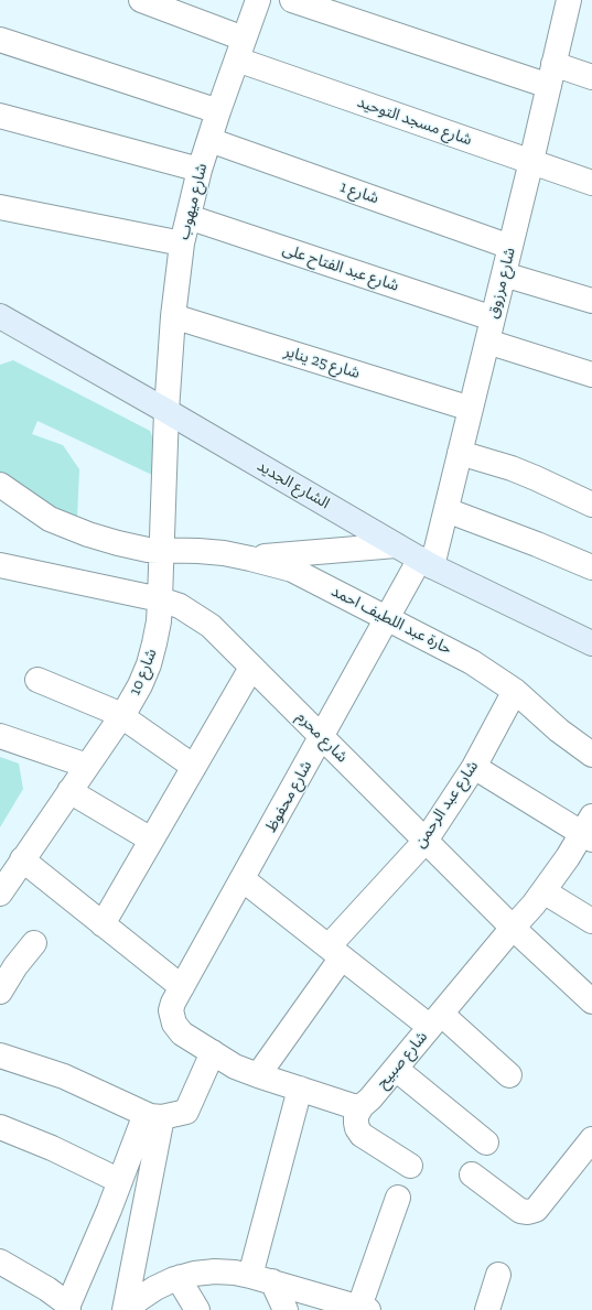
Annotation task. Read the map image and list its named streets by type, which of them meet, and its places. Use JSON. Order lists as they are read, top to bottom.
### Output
{
  "streets": {
    "main road": ["الشارع الجديد"],
    "street": [
      "شارع مسجد التوحيد",
      "شارع 1",
      "شارع ميهوب",
      "شارع عبد الفتاح على",
      "شارع مرزوق",
      "شارع 25 يناير",
      "حارة عبد اللطيف احمد",
      "شارع 10",
      "شارع محرم",
      "شارع محفوظ",
      "شارع عبد الرحمن",
      "شارع صبيح"
    ]
  },
  "crossings": [
    ["شارع مسجد التوحيد", "شارع ميهوب"],
    ["شارع مسجد التوحيد", "شارع مرزوق"],
    ["شارع 1", "شارع ميهوب"],
    ["شارع 1", "شارع مرزوق"],
    ["شارع ميهوب", "شارع عبد الفتاح على"],
    ["شارع ميهوب", "شارع 25 يناير"],
    ["شارع ميهوب", "الشارع الجديد"],
    ["شارع ميهوب", "شارع 10"],
    ["شارع عبد الفتاح على", "شارع مرزوق"],
    ["شارع مرزوق", "شارع 25 يناير"],
    ["شارع مرزوق", "الشارع الجديد"],
    ["شارع مرزوق", "شارع محفوظ"],
    ["الشارع الجديد", "شارع 10"],
    ["الشارع الجديد", "شارع محفوظ"],
    ["حارة عبد اللطيف احمد", "شارع 10"],
    ["حارة عبد اللطيف احمد", "شارع محفوظ"],
    ["حارة عبد اللطيف احمد", "شارع عبد الرحمن"],
    ["شارع 10", "شارع محرم"],
    ["شارع محرم", "شارع محفوظ"],
    ["شارع محرم", "شارع عبد الرحمن"],
    ["شارع محرم", "شارع صبيح"]
  ]
}
